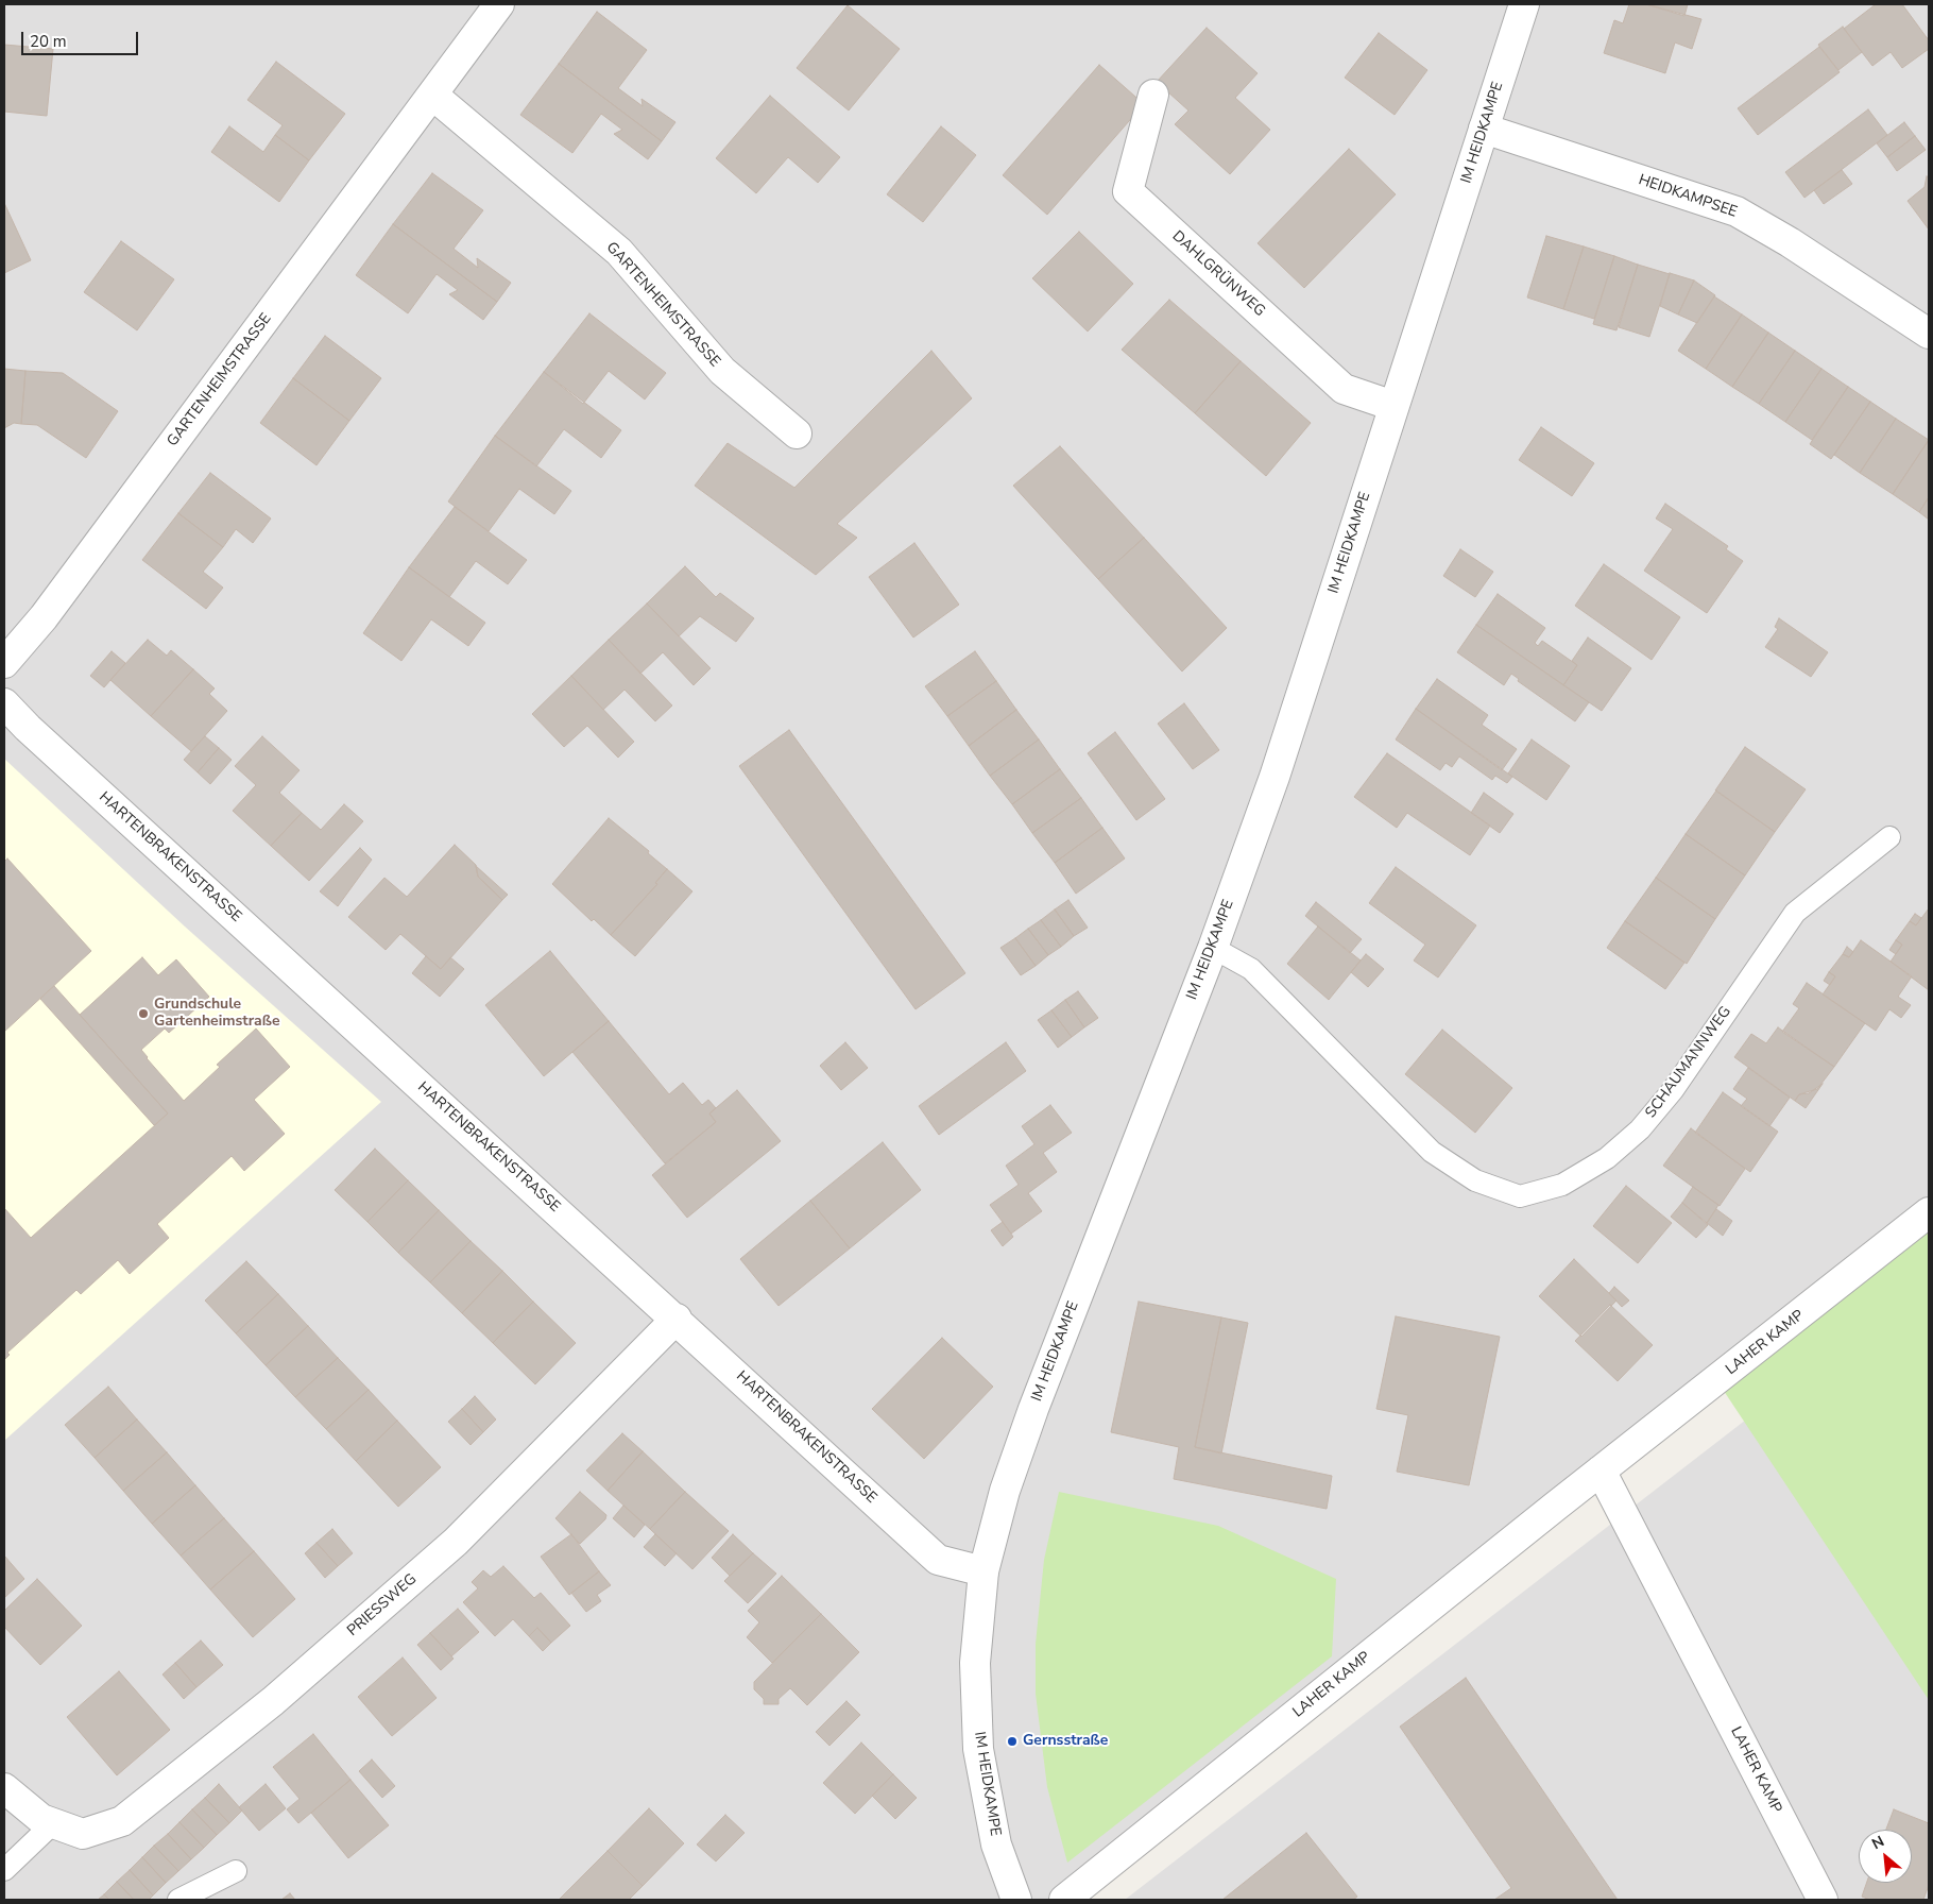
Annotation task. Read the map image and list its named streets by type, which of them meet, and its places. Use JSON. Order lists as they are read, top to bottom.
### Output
{
  "streets": {
    "street": [
      "IM HEIDKAMPE",
      "HEIDKAMPSEE",
      "DAHLGRÜNWEG",
      "GARTENHEIMSTRASSE",
      "HARTENBRAKENSTRASSE",
      "LAHER KAMP",
      "PRIESSWEG"
    ],
    "lane": ["SCHAUMANNWEG"]
  },
  "crossings": [
    ["IM HEIDKAMPE", "HEIDKAMPSEE"],
    ["IM HEIDKAMPE", "DAHLGRÜNWEG"],
    ["IM HEIDKAMPE", "HARTENBRAKENSTRASSE"],
    ["IM HEIDKAMPE", "SCHAUMANNWEG"],
    ["HARTENBRAKENSTRASSE", "PRIESSWEG"]
  ],
  "places": ["Grundschule Gartenheimstraße", "Gernsstraße"],
  "scale_bar": "20 m",
  "north": "top left"
}
